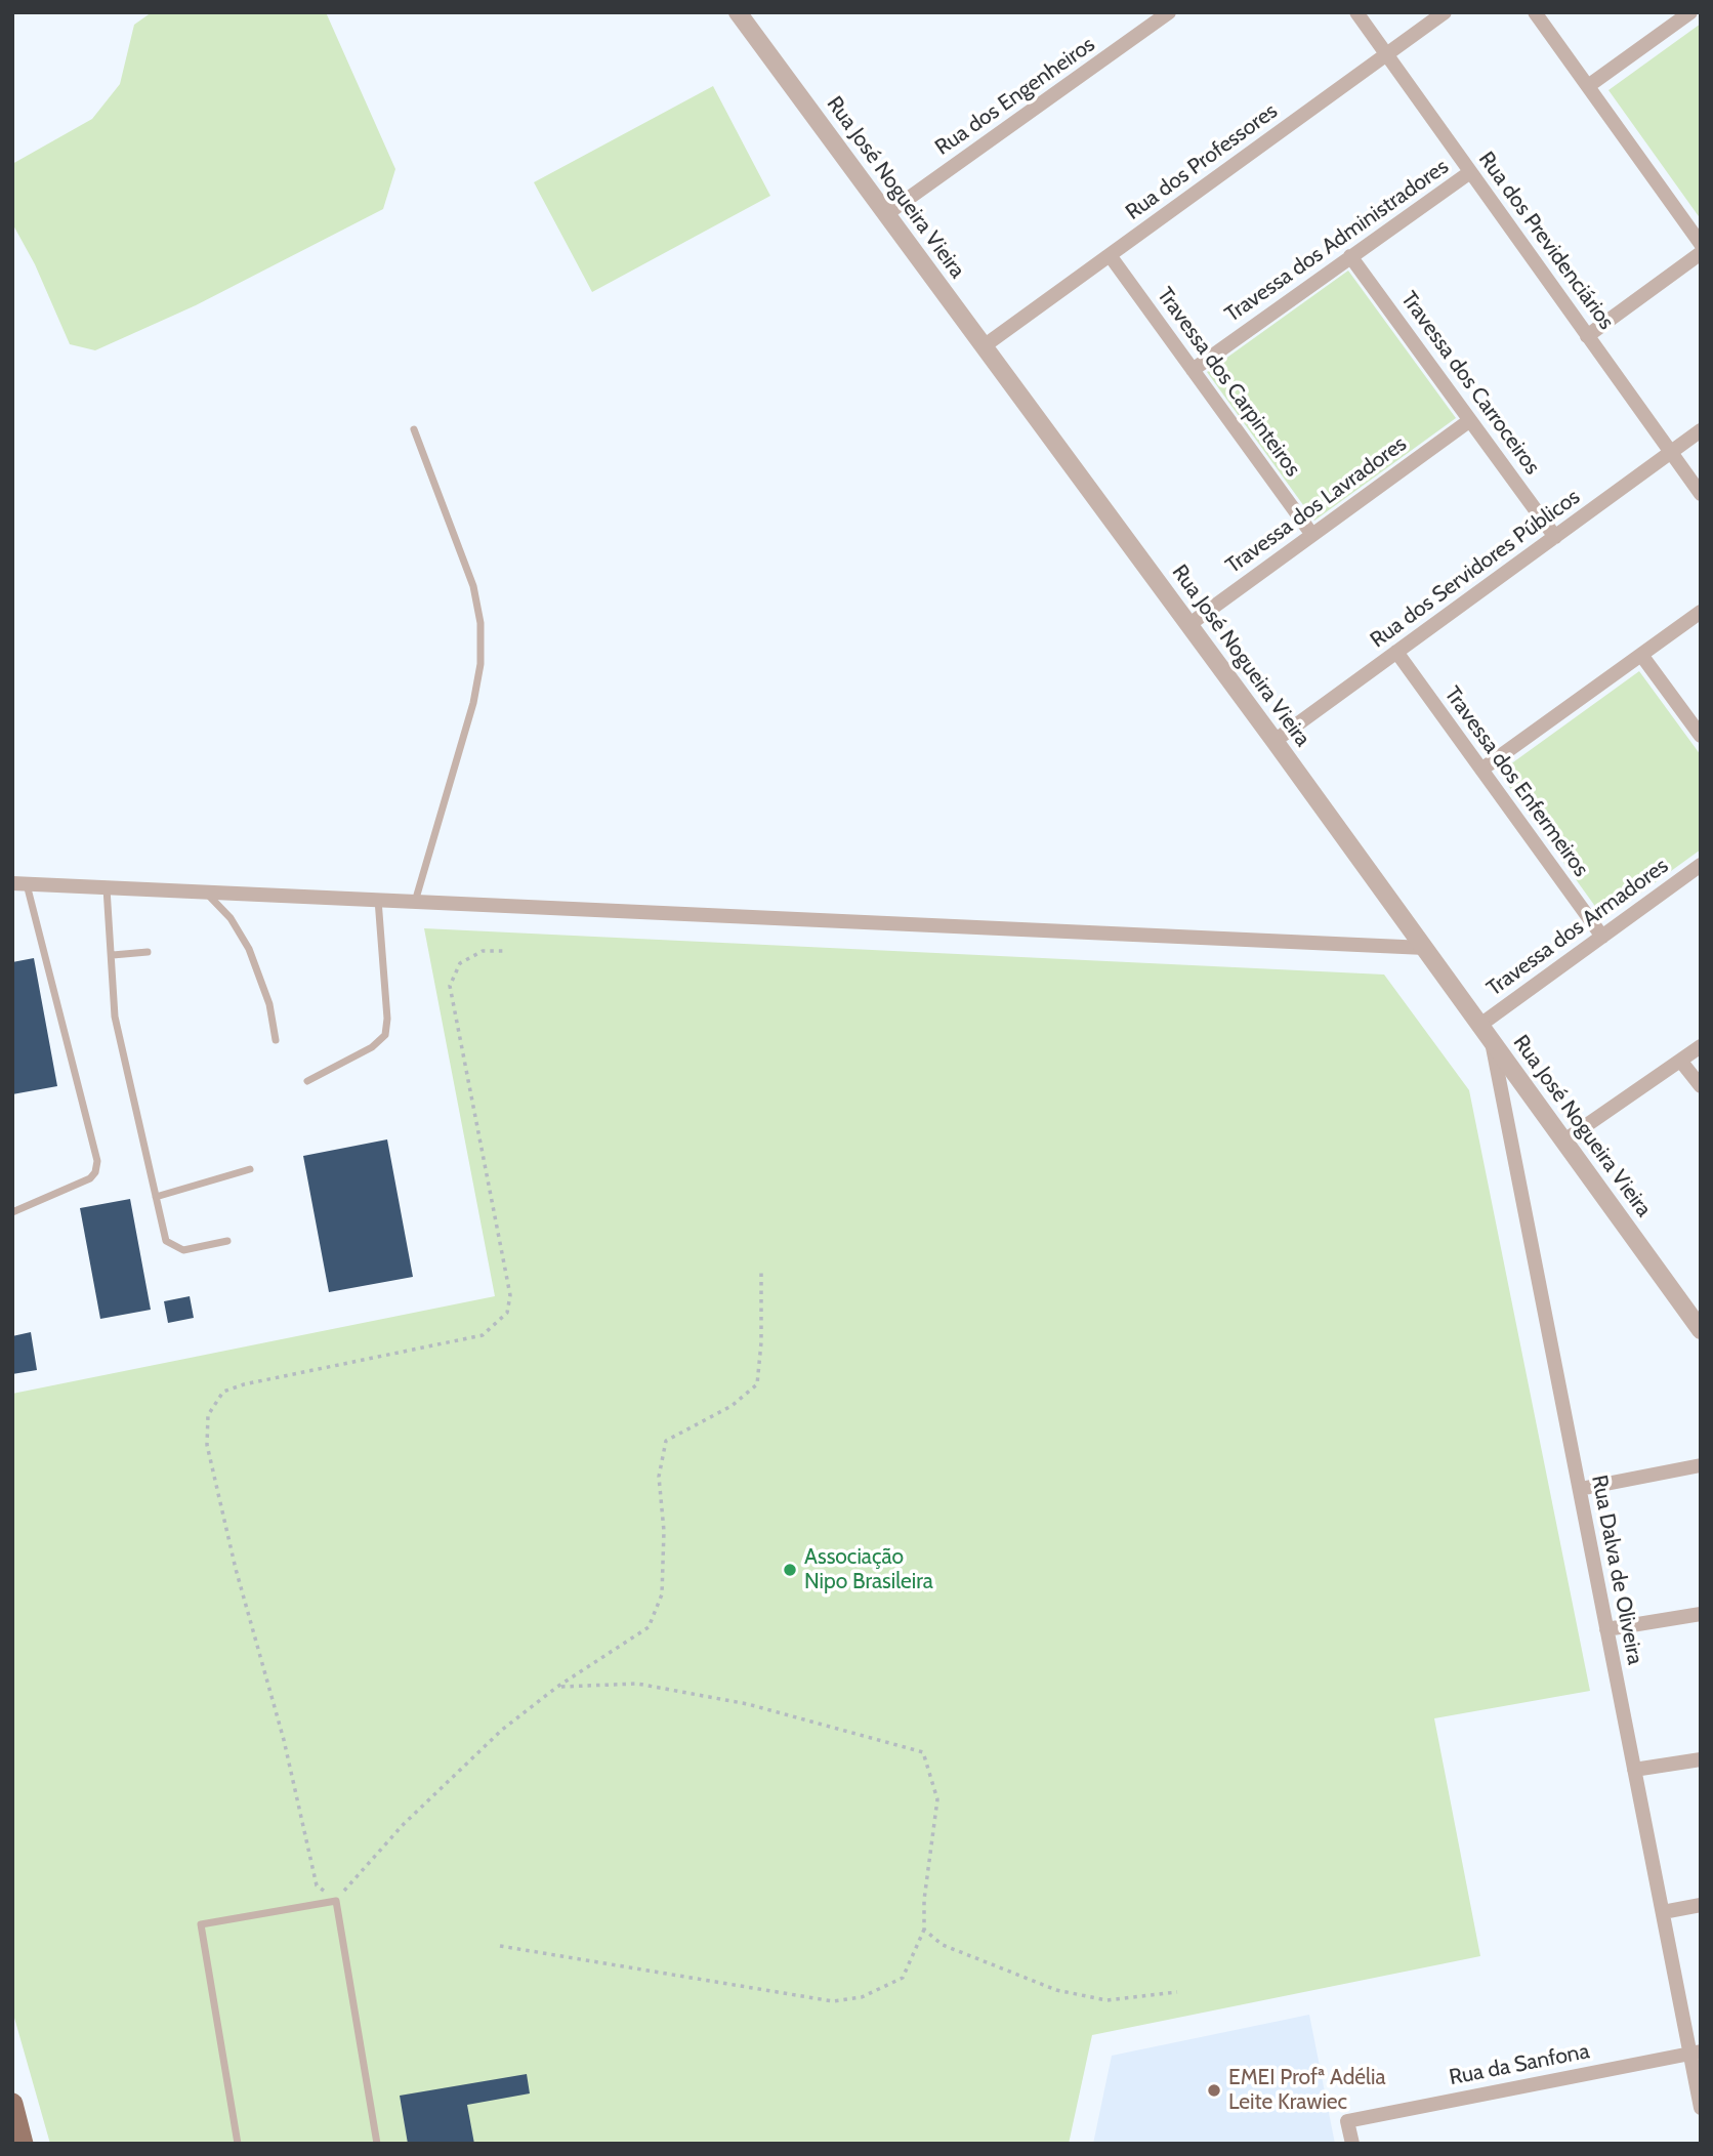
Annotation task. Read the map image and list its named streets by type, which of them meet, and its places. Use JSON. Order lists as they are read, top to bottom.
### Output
{
  "streets": {
    "street": [
      "Rua dos Engenheiros",
      "Rua dos Professores",
      "Rua José Nogueira Vieira",
      "Travessa dos Administradores",
      "Rua dos Previdenciários",
      "Travessa dos Carpinteiros",
      "Travessa dos Carroceiros",
      "Travessa dos Lavradores",
      "Rua dos Servidores Públicos",
      "Travessa dos Enfermeiros",
      "Travessa dos Armadores",
      "Rua Dalva de Oliveira",
      "Rua da Sanfona"
    ]
  },
  "crossings": [
    ["Rua dos Engenheiros", "Rua José Nogueira Vieira"],
    ["Rua dos Professores", "Rua José Nogueira Vieira"],
    ["Rua dos Professores", "Rua dos Previdenciários"],
    ["Rua dos Professores", "Travessa dos Carpinteiros"],
    ["Rua José Nogueira Vieira", "Travessa dos Lavradores"],
    ["Rua José Nogueira Vieira", "Rua dos Servidores Públicos"],
    ["Rua José Nogueira Vieira", "Travessa dos Armadores"],
    ["Rua José Nogueira Vieira", "Rua Dalva de Oliveira"],
    ["Travessa dos Administradores", "Rua dos Previdenciários"],
    ["Travessa dos Administradores", "Travessa dos Carpinteiros"],
    ["Travessa dos Administradores", "Travessa dos Carroceiros"],
    ["Rua dos Previdenciários", "Rua dos Servidores Públicos"],
    ["Travessa dos Carpinteiros", "Travessa dos Lavradores"],
    ["Travessa dos Carroceiros", "Travessa dos Lavradores"],
    ["Travessa dos Carroceiros", "Rua dos Servidores Públicos"],
    ["Rua dos Servidores Públicos", "Travessa dos Enfermeiros"],
    ["Travessa dos Enfermeiros", "Travessa dos Armadores"],
    ["Rua Dalva de Oliveira", "Rua da Sanfona"]
  ],
  "places": ["Associação Nipo Brasileira", "EMEI Profª Adélia Leite Krawiec"]
}
